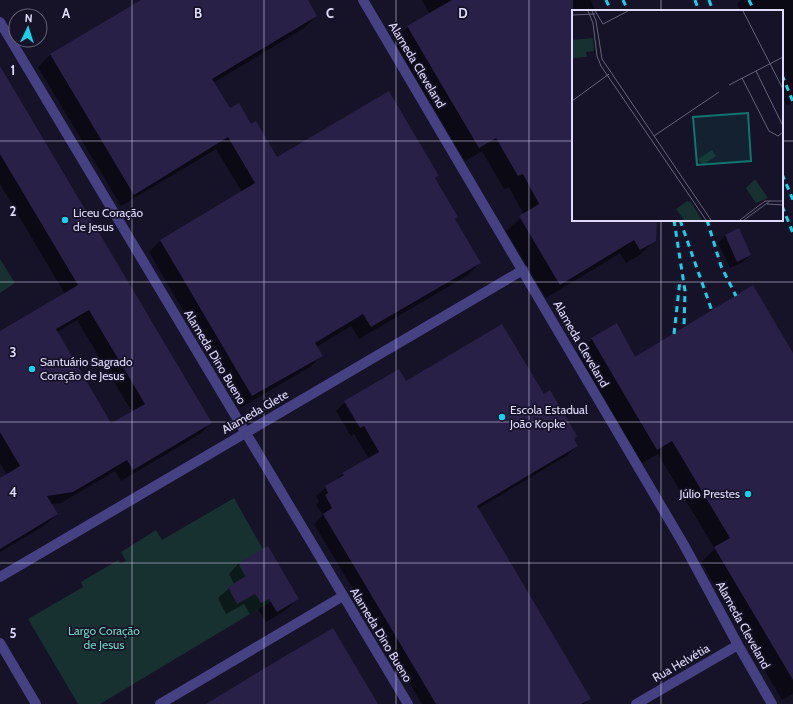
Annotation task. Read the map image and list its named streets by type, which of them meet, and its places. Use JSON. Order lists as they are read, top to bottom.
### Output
{
  "streets": {
    "street": [
      "Alameda Cleveland",
      "Alameda Dino Bueno",
      "Alameda Glete",
      "Rua Helvétia"
    ]
  },
  "crossings": [
    ["Alameda Cleveland", "Alameda Glete"],
    ["Alameda Cleveland", "Rua Helvétia"],
    ["Alameda Dino Bueno", "Alameda Glete"]
  ],
  "parks": ["Largo Coração de Jesus"],
  "places": [
    "Liceu Coração de Jesus",
    "Santuário Sagrado Coração de Jesus",
    "Escola Estadual João Kopke",
    "Júlio Prestes"
  ],
  "north": "top",
  "grid": {
    "columns": [
      "A",
      "B",
      "C",
      "D"
    ],
    "rows": [
      "1",
      "2",
      "3",
      "4",
      "5"
    ]
  }
}
